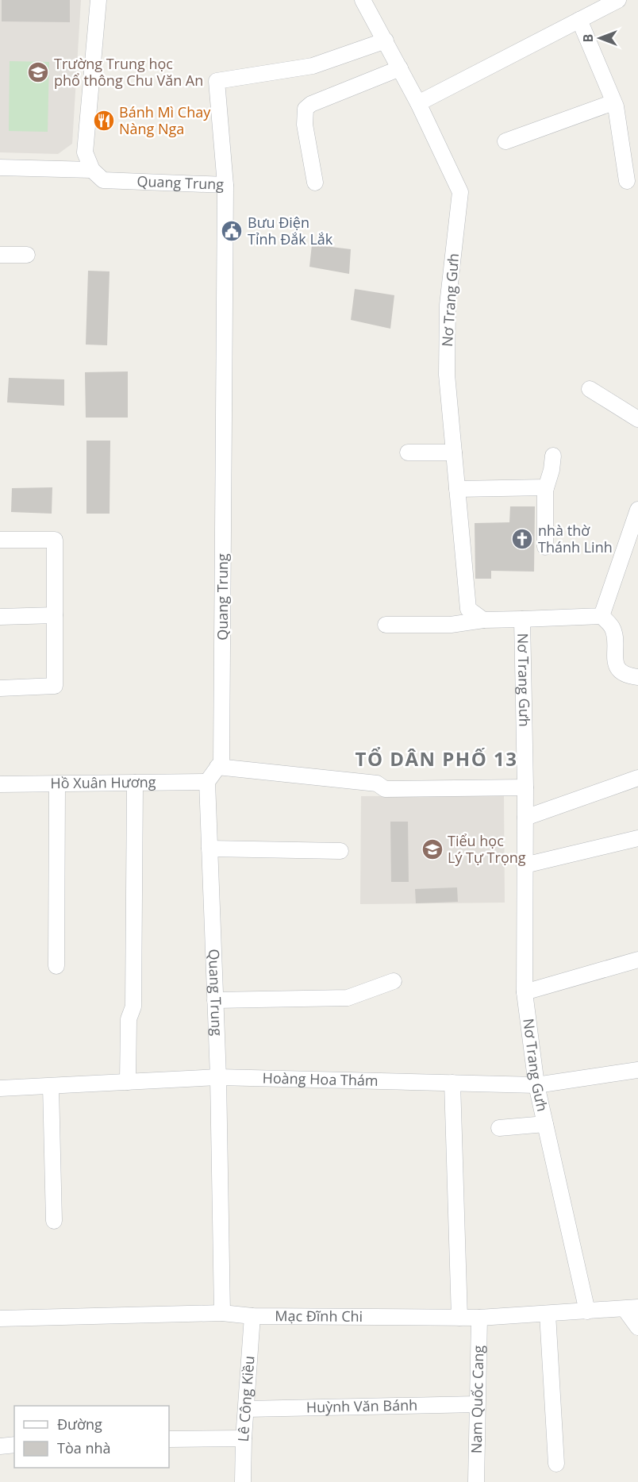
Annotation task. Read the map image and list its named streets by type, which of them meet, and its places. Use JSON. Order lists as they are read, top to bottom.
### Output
{
  "streets": {
    "street": [
      "Quang Trung",
      "Nơ Trang Gưh",
      "Hồ Xuân Hương",
      "Hoàng Hoa Thám",
      "Mạc Đĩnh Chi",
      "Lê Công Kiều",
      "Nam Quốc Cang",
      "Huỳnh Văn Bánh"
    ]
  },
  "crossings": [
    ["Quang Trung", "Hồ Xuân Hương"],
    ["Quang Trung", "Hoàng Hoa Thám"],
    ["Quang Trung", "Mạc Đĩnh Chi"],
    ["Nơ Trang Gưh", "Hoàng Hoa Thám"],
    ["Nơ Trang Gưh", "Mạc Đĩnh Chi"],
    ["Mạc Đĩnh Chi", "Lê Công Kiều"],
    ["Mạc Đĩnh Chi", "Nam Quốc Cang"],
    ["Lê Công Kiều", "Huỳnh Văn Bánh"],
    ["Nam Quốc Cang", "Huỳnh Văn Bánh"]
  ],
  "districts": ["TỔ DÂN PHỐ 13"],
  "places": {
    "school or university": ["Trường Trung học phổ thông Chu Văn An", "Tiểu học Lý Tự Trọng"],
    "restaurant": ["Bánh Mì Chay Nàng Nga"],
    "public building": ["Bưu Điện Tỉnh Đắk Lắk"],
    "church": ["nhà thờ Thánh Linh"]
  },
  "legend": ["Đường", "Tòa nhà"],
  "north": "left"
}
